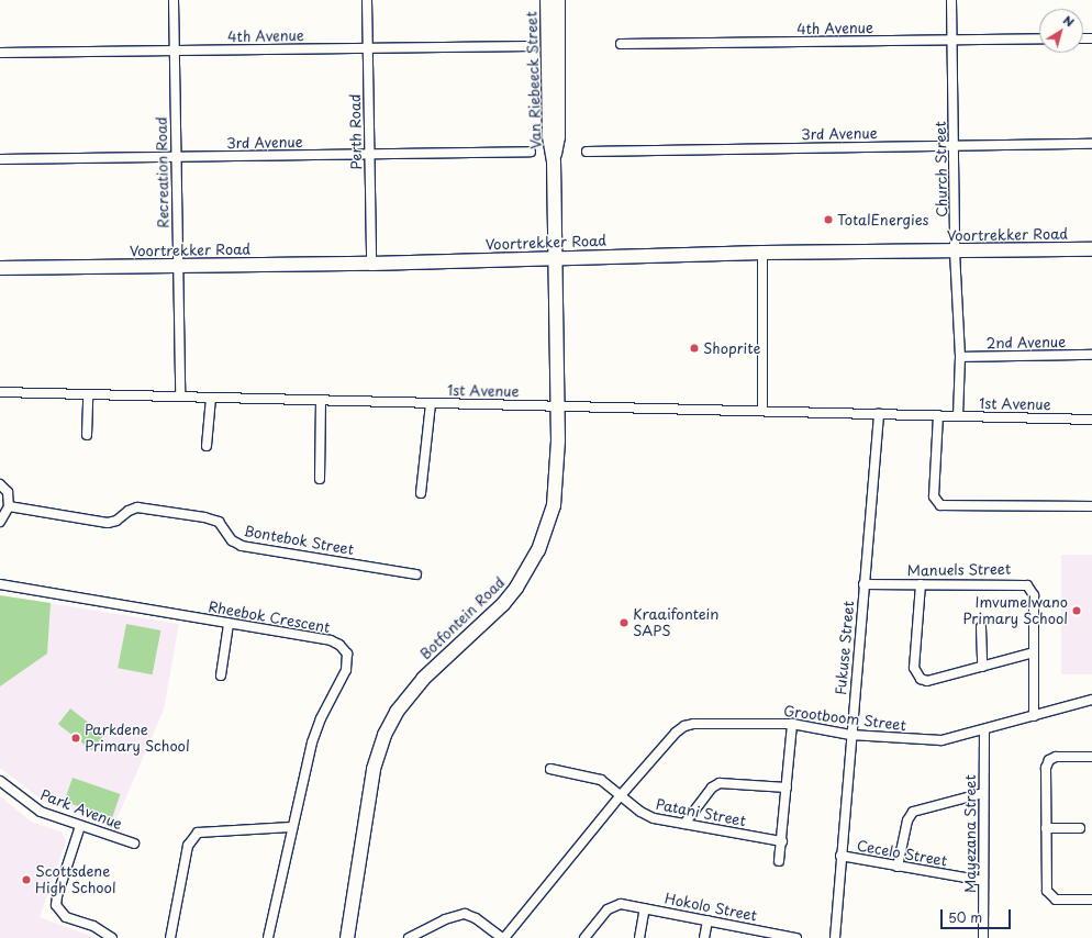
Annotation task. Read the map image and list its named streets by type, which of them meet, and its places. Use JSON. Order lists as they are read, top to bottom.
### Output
{
  "streets": {
    "main road": ["Van Riebeeck Street", "Voortrekker Road", "Botfontein Road"],
    "street": [
      "4th Avenue",
      "Perth Road",
      "3rd Avenue",
      "Church Street",
      "Recreation Road",
      "2nd Avenue",
      "1st Avenue",
      "Bontebok Street",
      "Manuels Street",
      "Rheebok Crescent",
      "Fukuse Street",
      "Grootboom Street",
      "Park Avenue",
      "Patani Street",
      "Mayezana Street",
      "Cecelo Street",
      "Hokolo Street"
    ]
  },
  "crossings": [
    ["4th Avenue", "Perth Road"],
    ["4th Avenue", "Church Street"],
    ["4th Avenue", "Recreation Road"],
    ["Van Riebeeck Street", "Voortrekker Road"],
    ["Van Riebeeck Street", "Botfontein Road"],
    ["Perth Road", "3rd Avenue"],
    ["Perth Road", "Voortrekker Road"],
    ["3rd Avenue", "Church Street"],
    ["3rd Avenue", "Recreation Road"],
    ["Church Street", "Voortrekker Road"],
    ["Church Street", "2nd Avenue"],
    ["Church Street", "1st Avenue"],
    ["Recreation Road", "Voortrekker Road"],
    ["Recreation Road", "1st Avenue"],
    ["Voortrekker Road", "Botfontein Road"],
    ["1st Avenue", "Botfontein Road"],
    ["1st Avenue", "Fukuse Street"],
    ["Manuels Street", "Fukuse Street"],
    ["Manuels Street", "Grootboom Street"],
    ["Fukuse Street", "Grootboom Street"],
    ["Fukuse Street", "Cecelo Street"],
    ["Grootboom Street", "Patani Street"],
    ["Grootboom Street", "Mayezana Street"],
    ["Mayezana Street", "Cecelo Street"]
  ],
  "places": [
    "TotalEnergies",
    "Shoprite",
    "Imvumelwano Primary School",
    "Kraaifontein SAPS",
    "Parkdene Primary School",
    "Scottsdene High School"
  ],
  "scale_bar": "50 m",
  "north": "top right"
}
